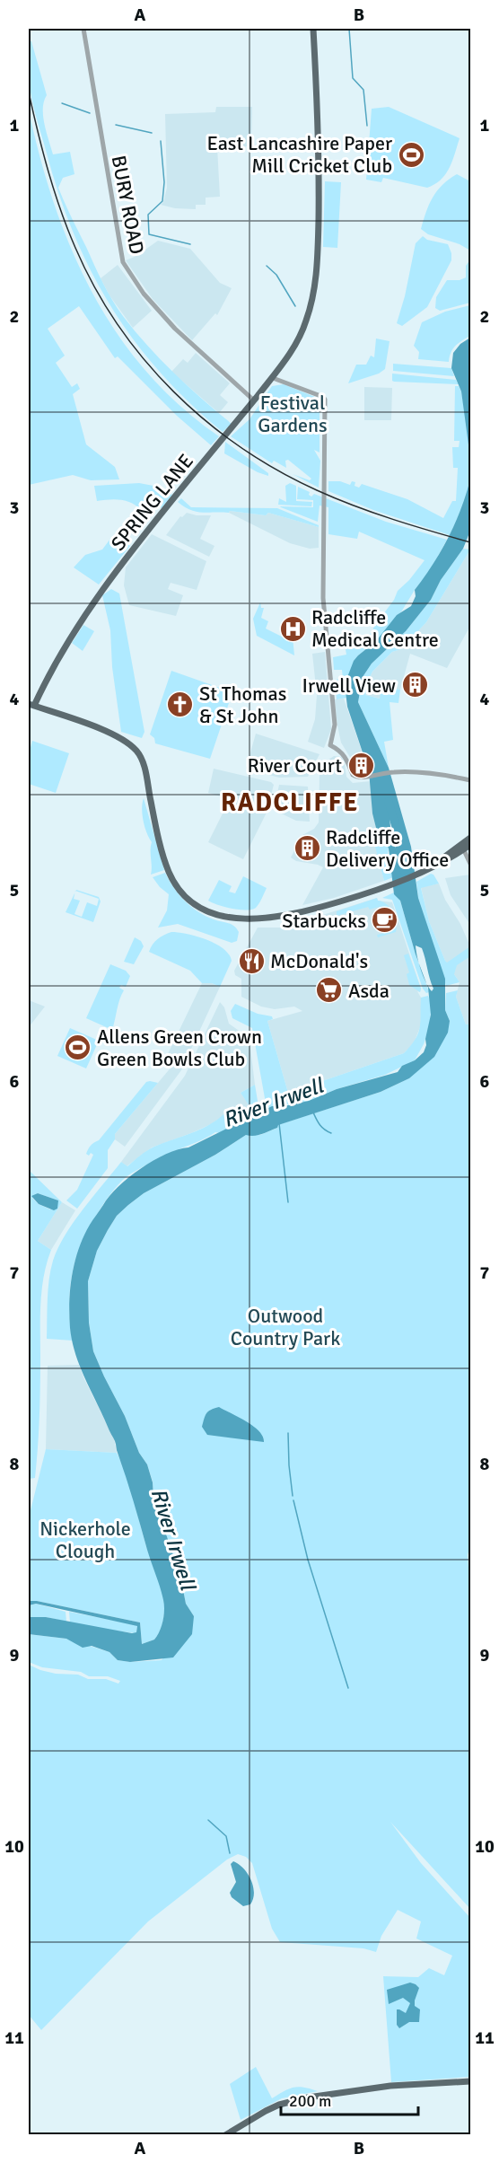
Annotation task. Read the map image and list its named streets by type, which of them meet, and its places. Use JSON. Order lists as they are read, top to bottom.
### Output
{
  "streets": {
    "main road": ["SPRING LANE"],
    "street": ["BURY ROAD"]
  },
  "crossings": [
    ["BURY ROAD", "SPRING LANE"]
  ],
  "districts": ["RADCLIFFE"],
  "water": ["River Irwell"],
  "parks": ["Festival Gardens", "Outwood Country Park", "Nickerhole Clough"],
  "places": {
    "sports": ["East Lancashire Paper Mill Cricket Club", "Allens Green Crown Green Bowls Club"],
    "hospital": ["Radcliffe Medical Centre"],
    "building": ["Irwell View", "River Court", "Radcliffe Delivery Office"],
    "church": ["St Thomas & St John"],
    "cafe": ["Starbucks"],
    "restaurant": ["McDonald's"],
    "supermarket": ["Asda"]
  },
  "scale_bar": "200 m",
  "grid": {
    "columns": ["A", "B"],
    "rows": [
      "1",
      "2",
      "3",
      "4",
      "5",
      "6",
      "7",
      "8",
      "9",
      "10",
      "11"
    ]
  }
}
